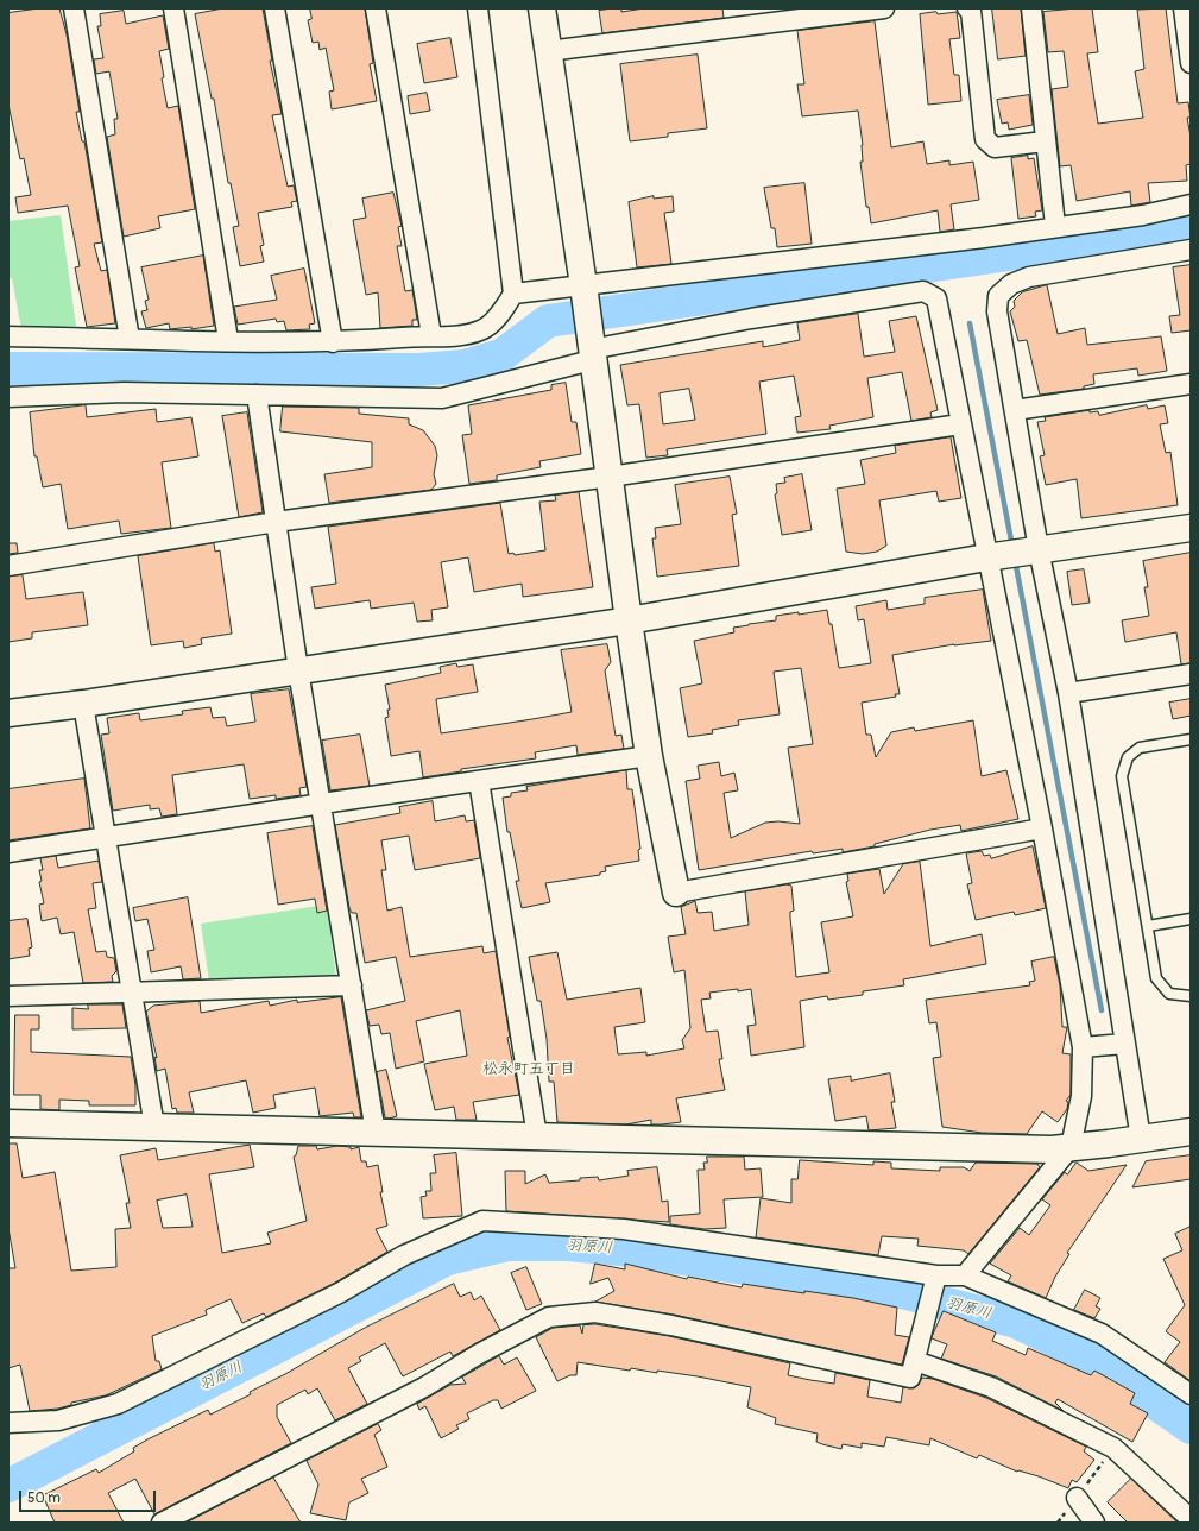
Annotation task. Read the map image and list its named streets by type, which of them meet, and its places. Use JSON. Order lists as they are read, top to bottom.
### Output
{
  "districts": ["松永町五丁目"],
  "water": ["羽原川"],
  "scale_bar": "50 m"
}
